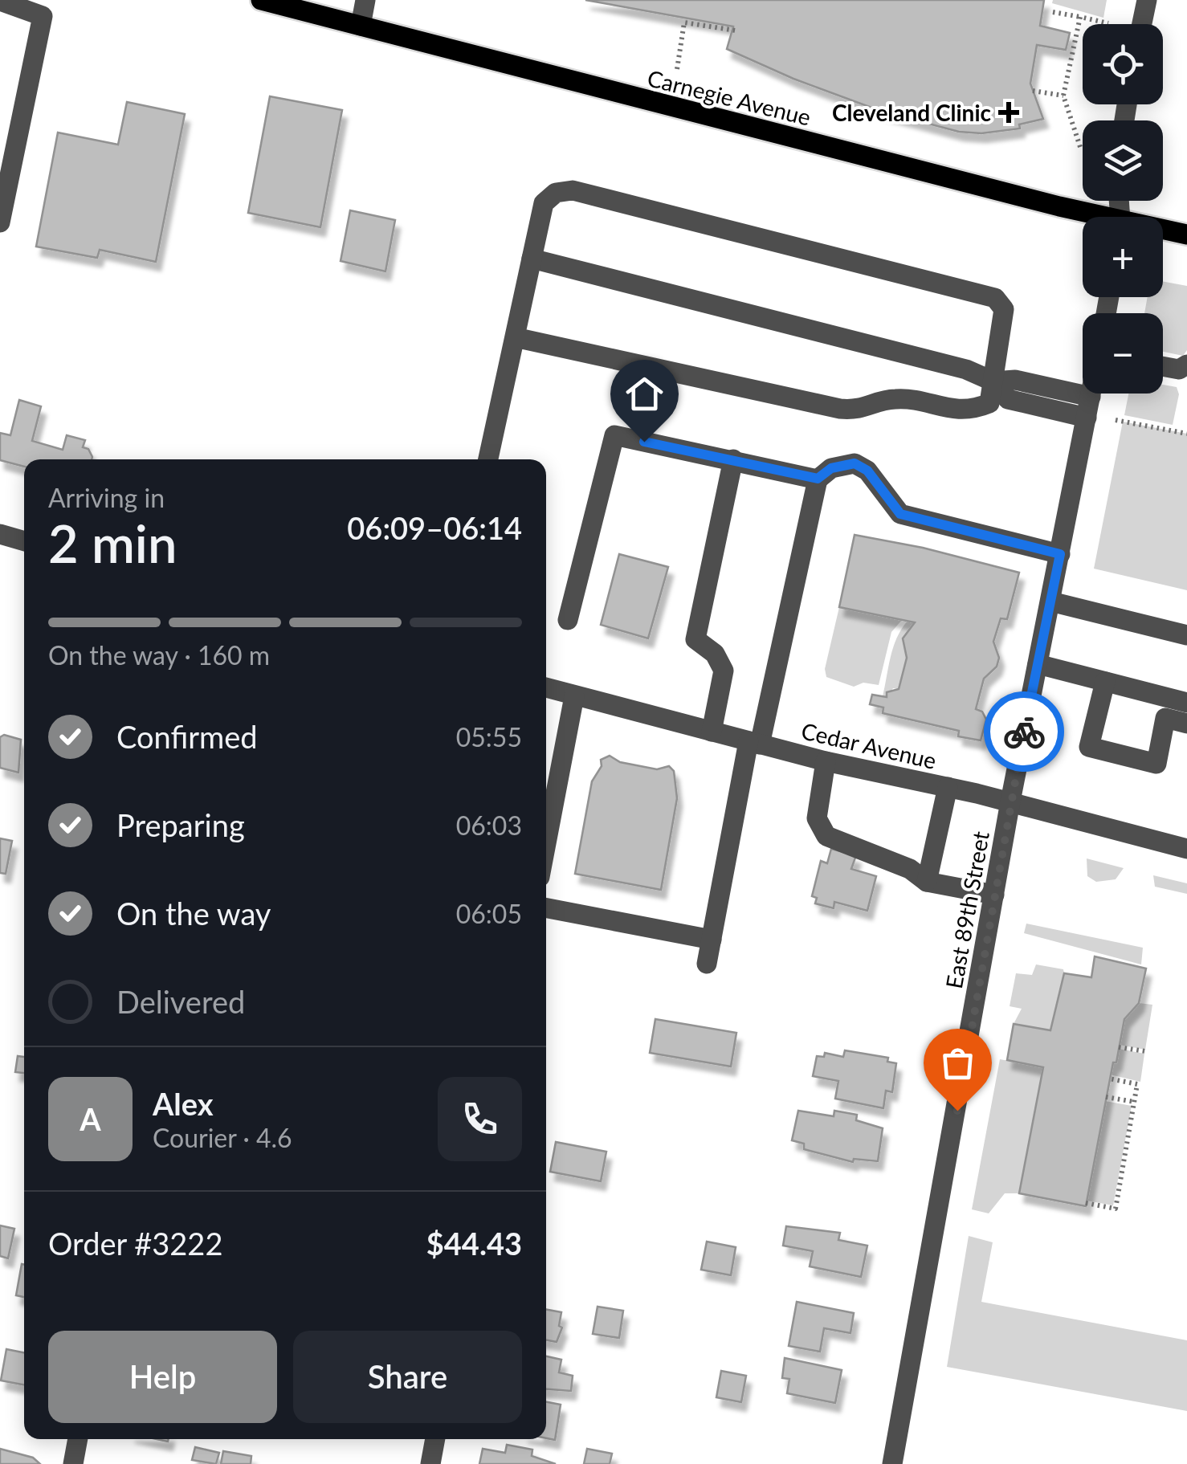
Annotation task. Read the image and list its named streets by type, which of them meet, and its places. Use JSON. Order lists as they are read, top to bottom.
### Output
{
  "streets": {
    "main road": ["Carnegie Avenue"],
    "street": ["Cedar Avenue", "East 89th Street"]
  },
  "crossings": [
    ["Cedar Avenue", "East 89th Street"]
  ],
  "places": {
    "health": ["Cleveland Clinic"]
  },
  "page": {
    "map_buttons": ["+", "−"],
    "heading": ["2 min", "Arriving in", "06:09–06:14"],
    "panel": [
      "Alex",
      "Courier · 4.6",
      "Order #3222",
      "$44.43"
    ],
    "bar": "On the way · 160 m",
    "list": [
      ["Confirmed", "05:55"],
      ["Preparing", "06:03"],
      ["On the way", "06:05"],
      "Delivered"
    ],
    "round": "A",
    "buttons": ["Help", "Share"]
  }
}
